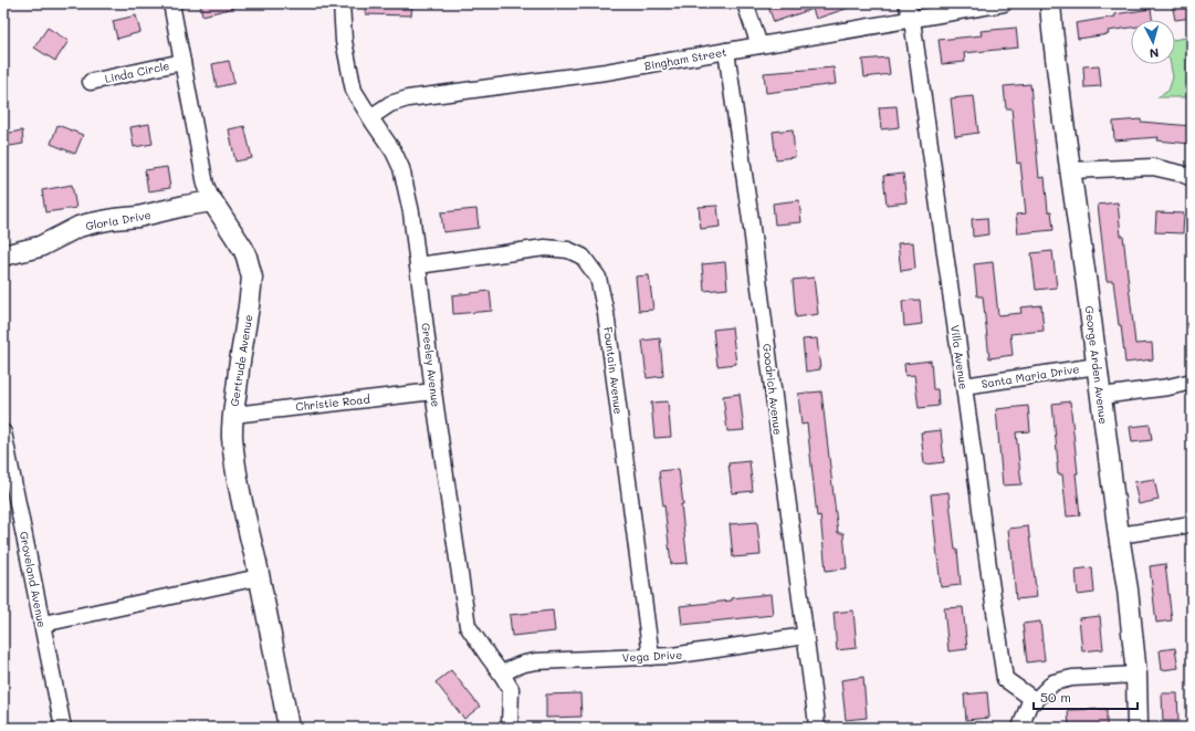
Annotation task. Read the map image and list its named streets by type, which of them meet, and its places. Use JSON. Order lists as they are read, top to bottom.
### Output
{
  "streets": {
    "street": [
      "Bingham Street",
      "Linda Circle",
      "Gloria Drive",
      "Villa Avenue",
      "Gertrude Avenue",
      "Greeley Avenue",
      "George Arden Avenue",
      "Fountain Avenue",
      "Santa Maria Drive",
      "Goodrich Avenue",
      "Christie Road",
      "Groveland Avenue",
      "Vega Drive"
    ]
  },
  "crossings": [
    ["Bingham Street", "Villa Avenue"],
    ["Bingham Street", "Greeley Avenue"],
    ["Bingham Street", "Goodrich Avenue"],
    ["Linda Circle", "Gertrude Avenue"],
    ["Gloria Drive", "Gertrude Avenue"],
    ["Villa Avenue", "Santa Maria Drive"],
    ["Gertrude Avenue", "Christie Road"],
    ["Greeley Avenue", "Fountain Avenue"],
    ["Greeley Avenue", "Christie Road"],
    ["Greeley Avenue", "Vega Drive"],
    ["George Arden Avenue", "Santa Maria Drive"],
    ["Fountain Avenue", "Vega Drive"],
    ["Goodrich Avenue", "Vega Drive"]
  ],
  "scale_bar": "50 m",
  "north": "bottom"
}
